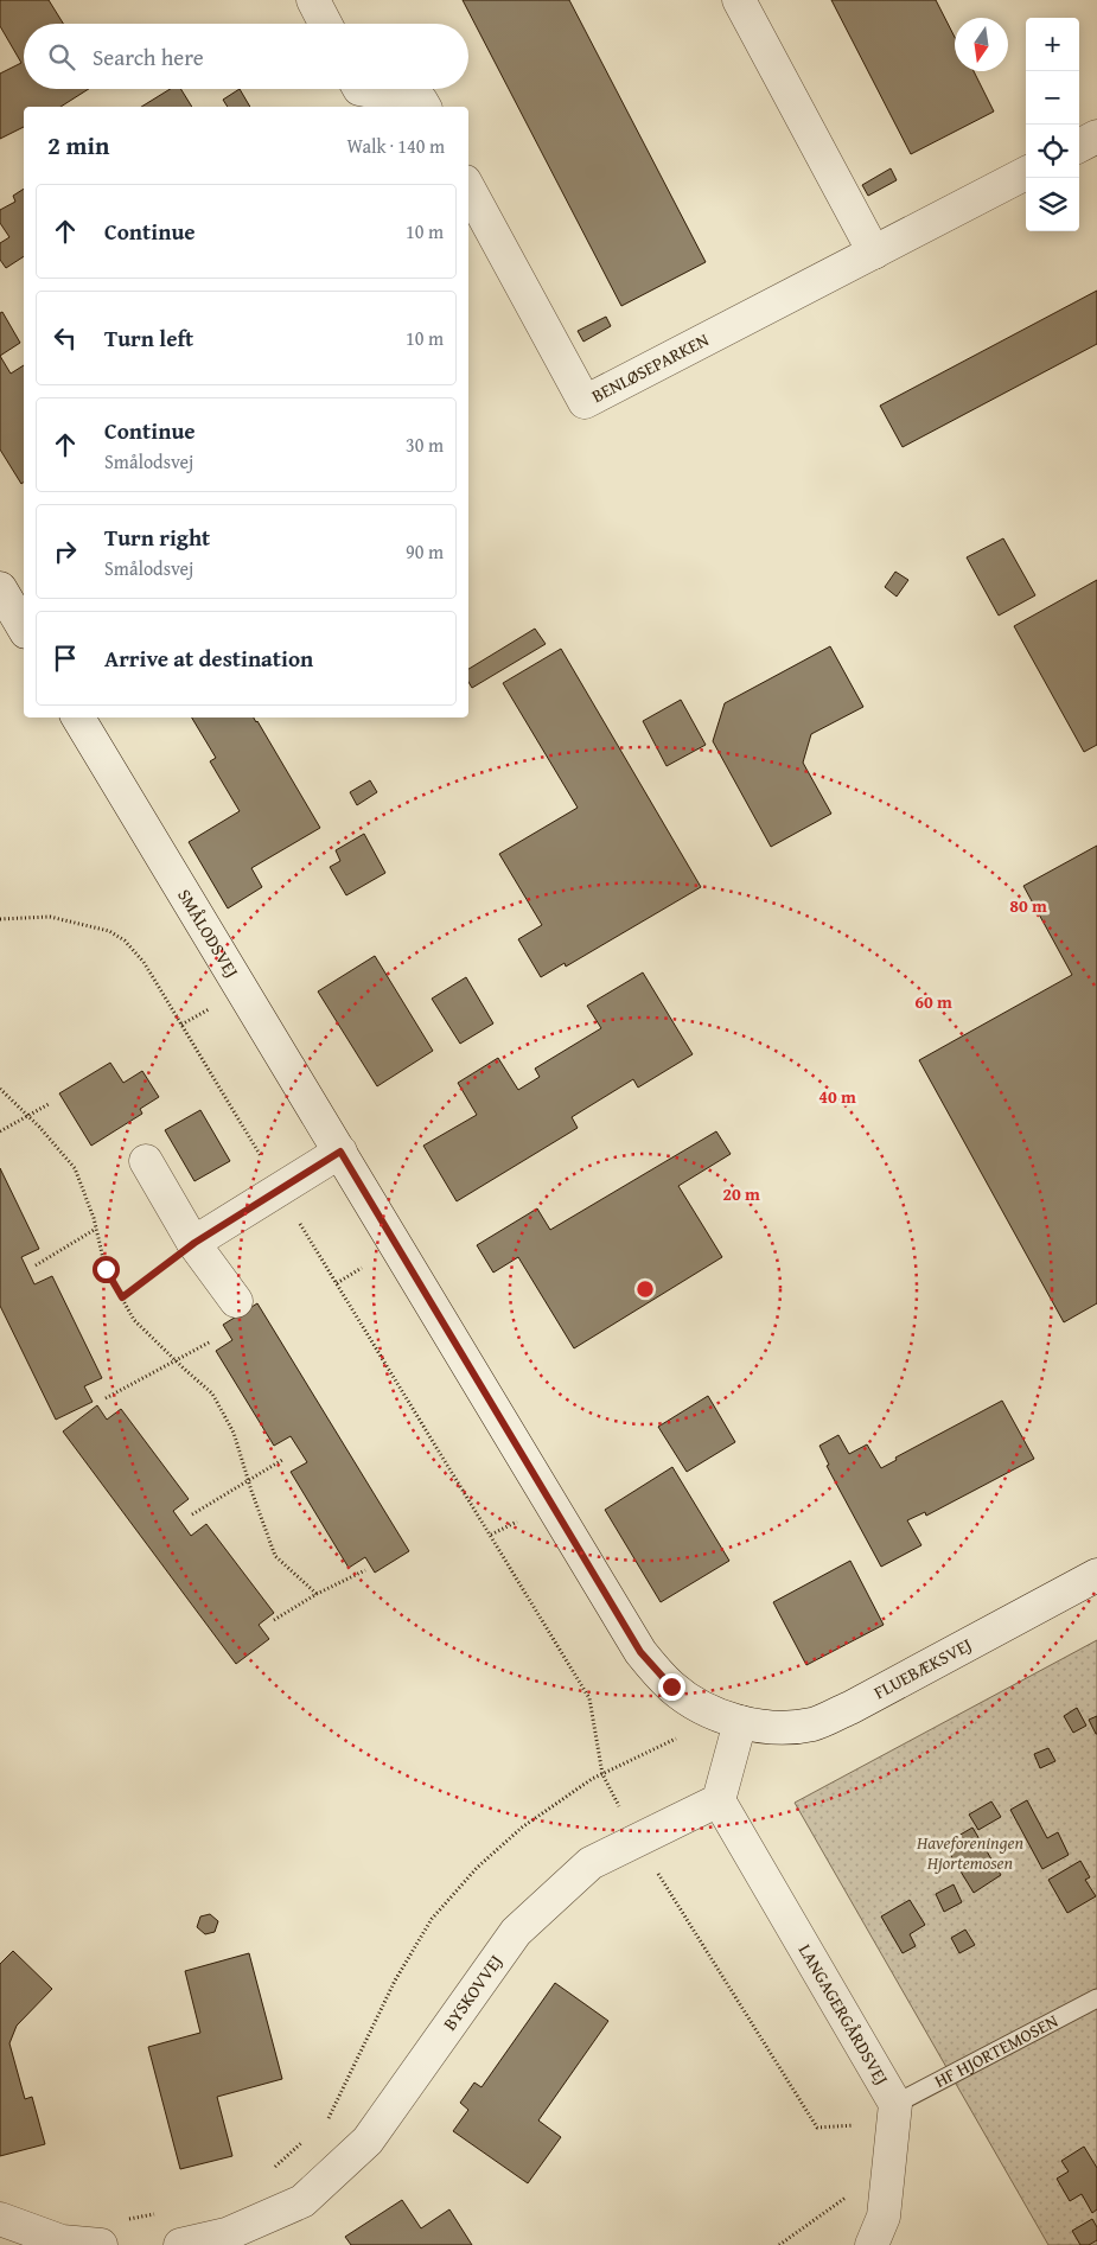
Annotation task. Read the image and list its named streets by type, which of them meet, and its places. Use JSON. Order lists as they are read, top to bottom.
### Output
{
  "streets": {
    "street": [
      "BENLØSEPARKEN",
      "SMÅLODSVEJ",
      "FLUEBÆKSVEJ",
      "BYSKOVVEJ",
      "LANGAGERGÅRDSVEJ"
    ],
    "lane": ["HF HJORTEMOSEN"]
  },
  "crossings": [
    ["SMÅLODSVEJ", "FLUEBÆKSVEJ"],
    ["BYSKOVVEJ", "LANGAGERGÅRDSVEJ"],
    ["LANGAGERGÅRDSVEJ", "HF HJORTEMOSEN"]
  ],
  "parks": ["Haveforeningen Hjortemosen"],
  "north": "bottom",
  "page": {
    "map_buttons": ["+", "−"],
    "search": "Search here",
    "heading": ["2 min", "Walk · 140 m"],
    "list": [
      ["Continue", "10 m"],
      ["Turn left", "10 m"],
      ["Continue", "Smålodsvej", "30 m"],
      ["Turn right", "Smålodsvej", "90 m"],
      "Arrive at destination"
    ]
  },
  "rings": [
    "80 m",
    "60 m",
    "40 m",
    "20 m"
  ]
}
